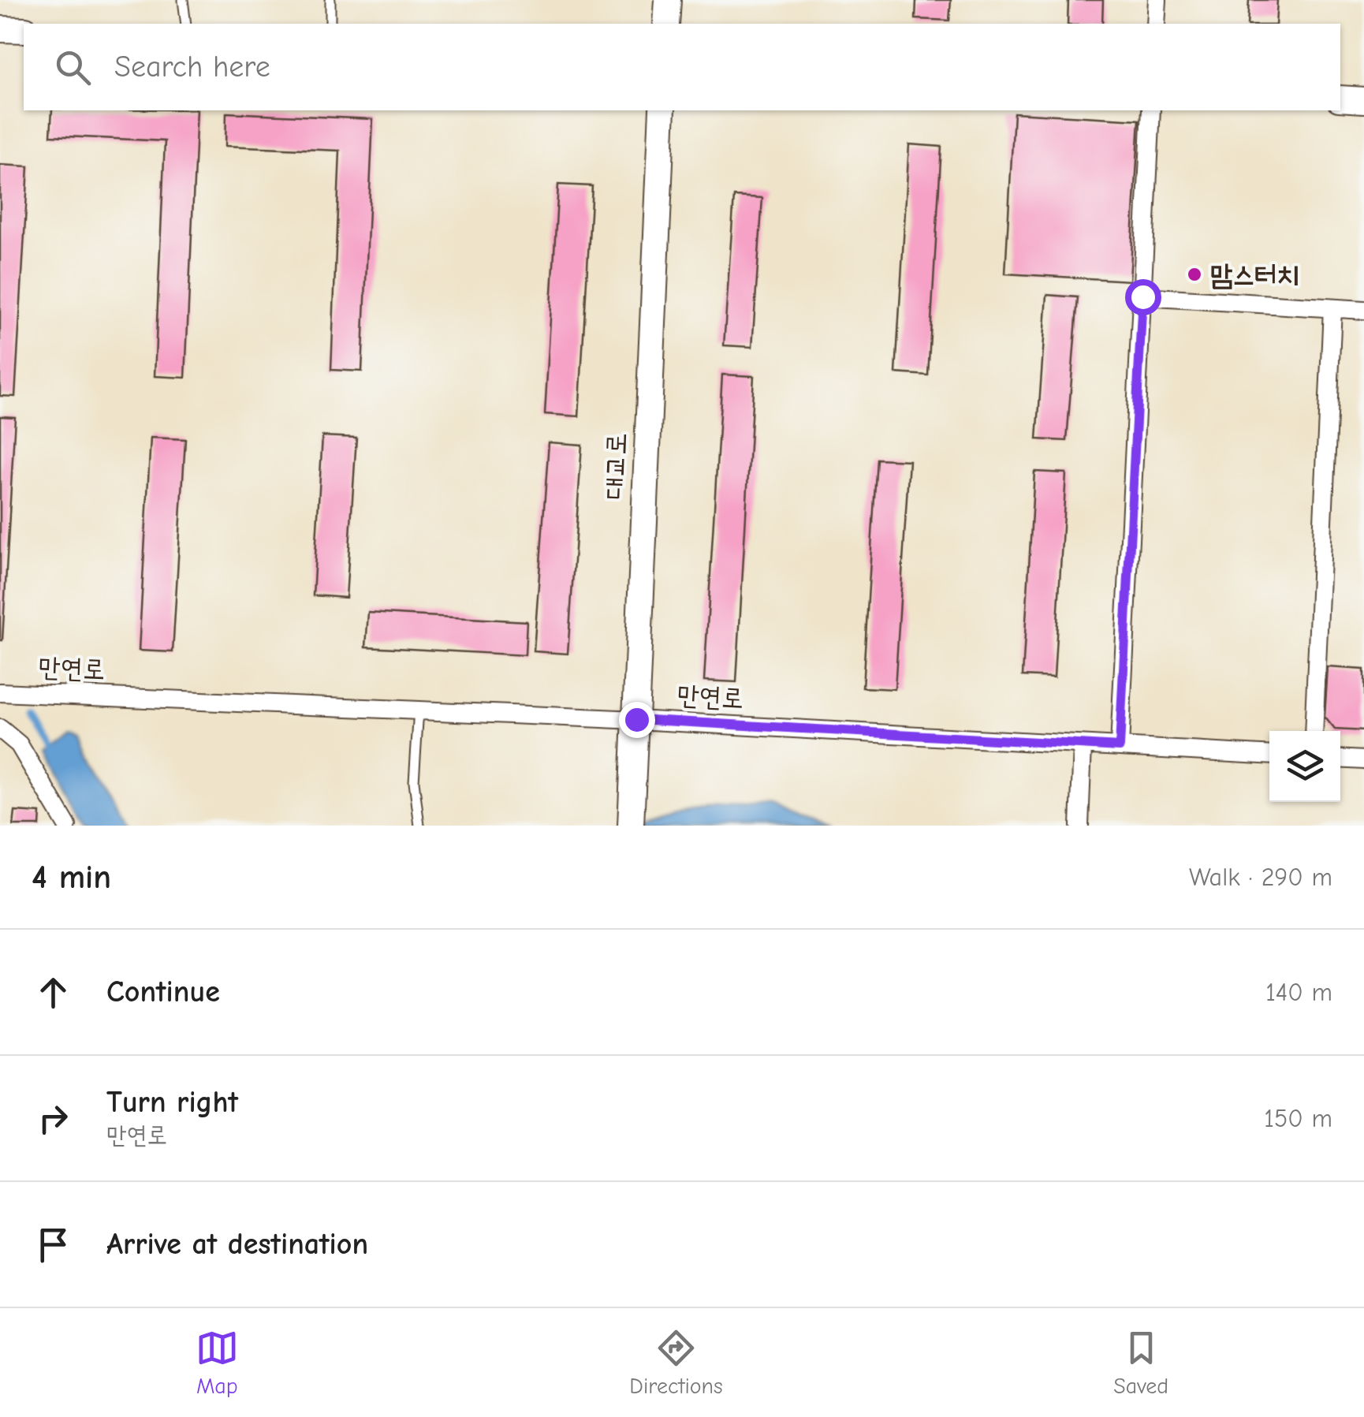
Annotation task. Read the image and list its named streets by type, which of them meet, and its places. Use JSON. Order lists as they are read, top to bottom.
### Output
{
  "streets": {
    "street": ["대교로", "만연로"]
  },
  "crossings": [
    ["대교로", "만연로"]
  ],
  "places": ["맘스터치"],
  "page": {
    "search": "Search here",
    "heading": ["4 min", "Walk · 290 m"],
    "list": [
      ["Continue", "140 m"],
      ["Turn right", "만연로", "150 m"],
      "Arrive at destination"
    ],
    "nav": ["Map", "Directions", "Saved"]
  }
}
